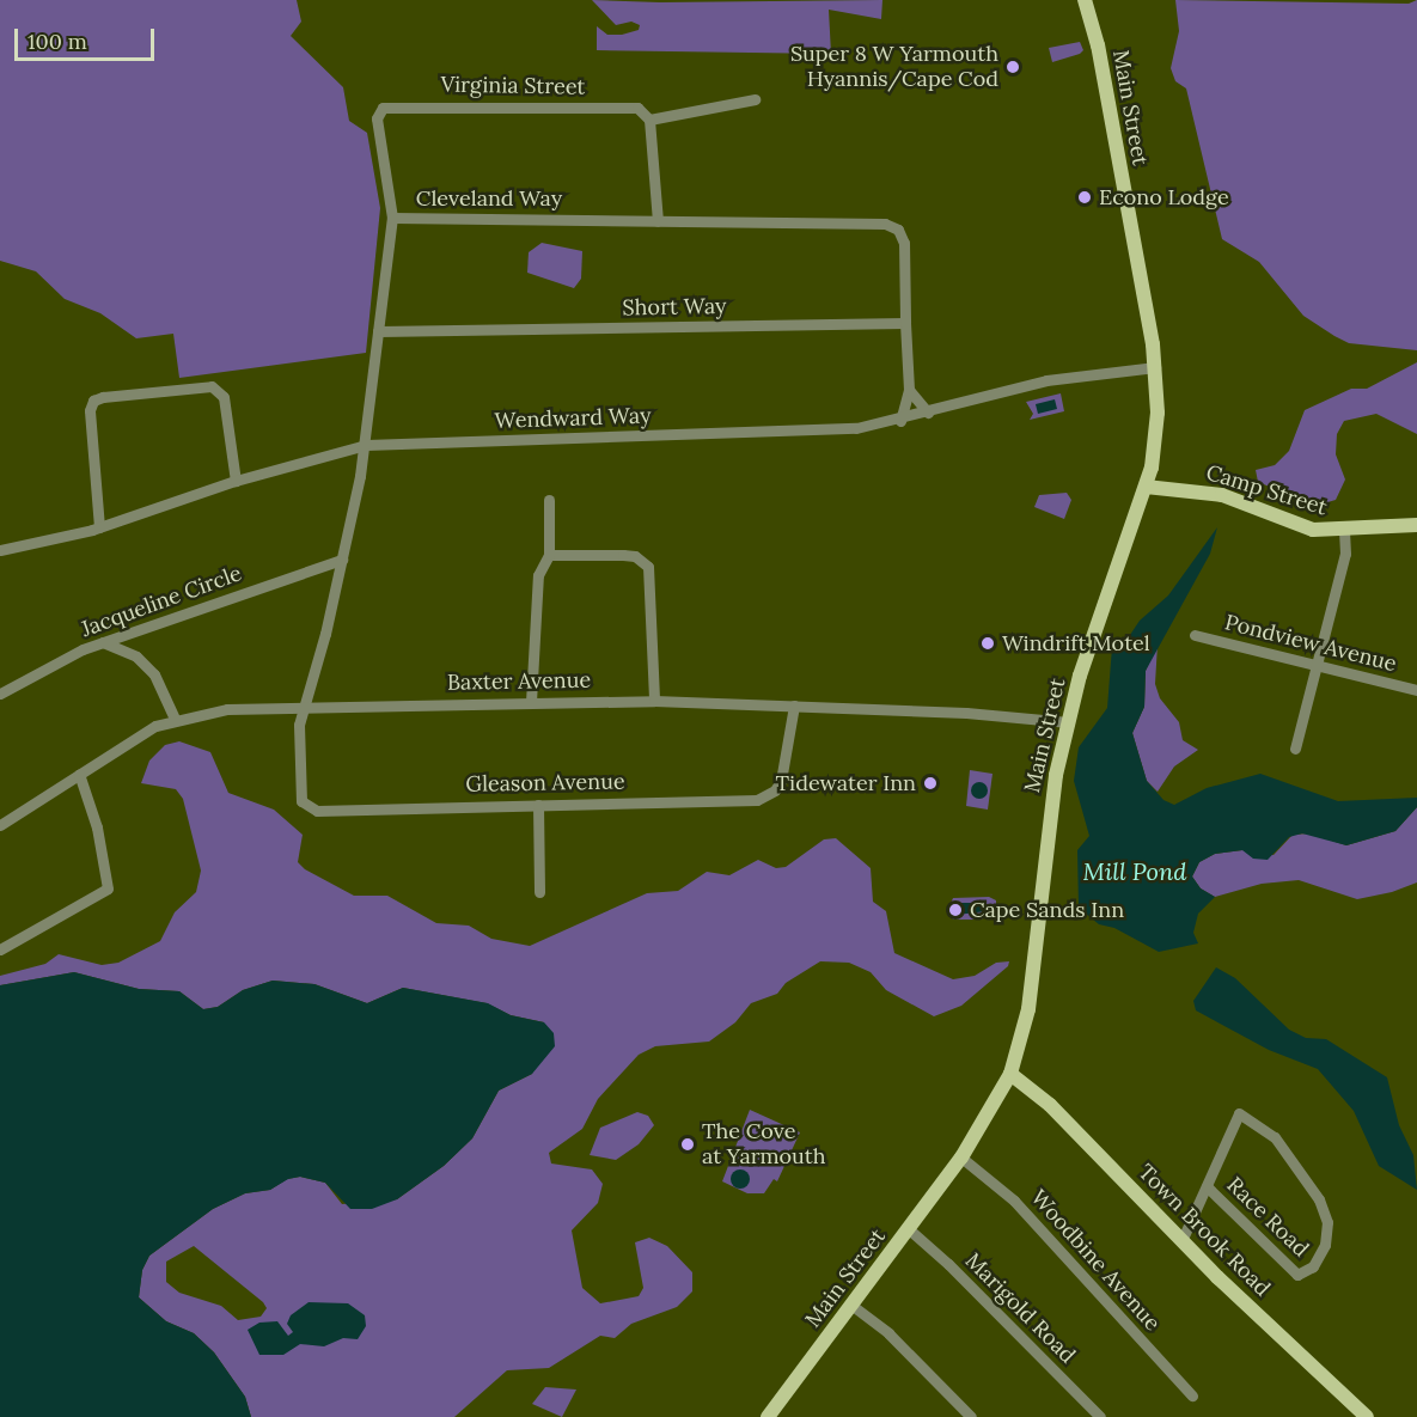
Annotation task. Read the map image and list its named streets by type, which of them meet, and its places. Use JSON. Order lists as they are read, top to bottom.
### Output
{
  "streets": {
    "main road": ["Main Street", "Camp Street", "Town Brook Road"],
    "street": [
      "Virginia Street",
      "Cleveland Way",
      "Short Way",
      "Wendward Way",
      "Jacqueline Circle",
      "Pondview Avenue",
      "Baxter Avenue",
      "Gleason Avenue",
      "Race Road",
      "Woodbine Avenue",
      "Marigold Road"
    ]
  },
  "crossings": [
    ["Virginia Street", "Cleveland Way"],
    ["Main Street", "Wendward Way"],
    ["Main Street", "Camp Street"],
    ["Main Street", "Baxter Avenue"],
    ["Main Street", "Town Brook Road"],
    ["Main Street", "Woodbine Avenue"],
    ["Main Street", "Marigold Road"],
    ["Cleveland Way", "Short Way"],
    ["Cleveland Way", "Wendward Way"],
    ["Cleveland Way", "Jacqueline Circle"],
    ["Cleveland Way", "Baxter Avenue"],
    ["Cleveland Way", "Gleason Avenue"],
    ["Baxter Avenue", "Gleason Avenue"]
  ],
  "water": ["Mill Pond"],
  "places": [
    "Super 8 W Yarmouth Hyannis/Cape Cod",
    "Econo Lodge",
    "Windrift Motel",
    "Tidewater Inn",
    "Cape Sands Inn",
    "The Cove at Yarmouth"
  ],
  "scale_bar": "100 m"
}
